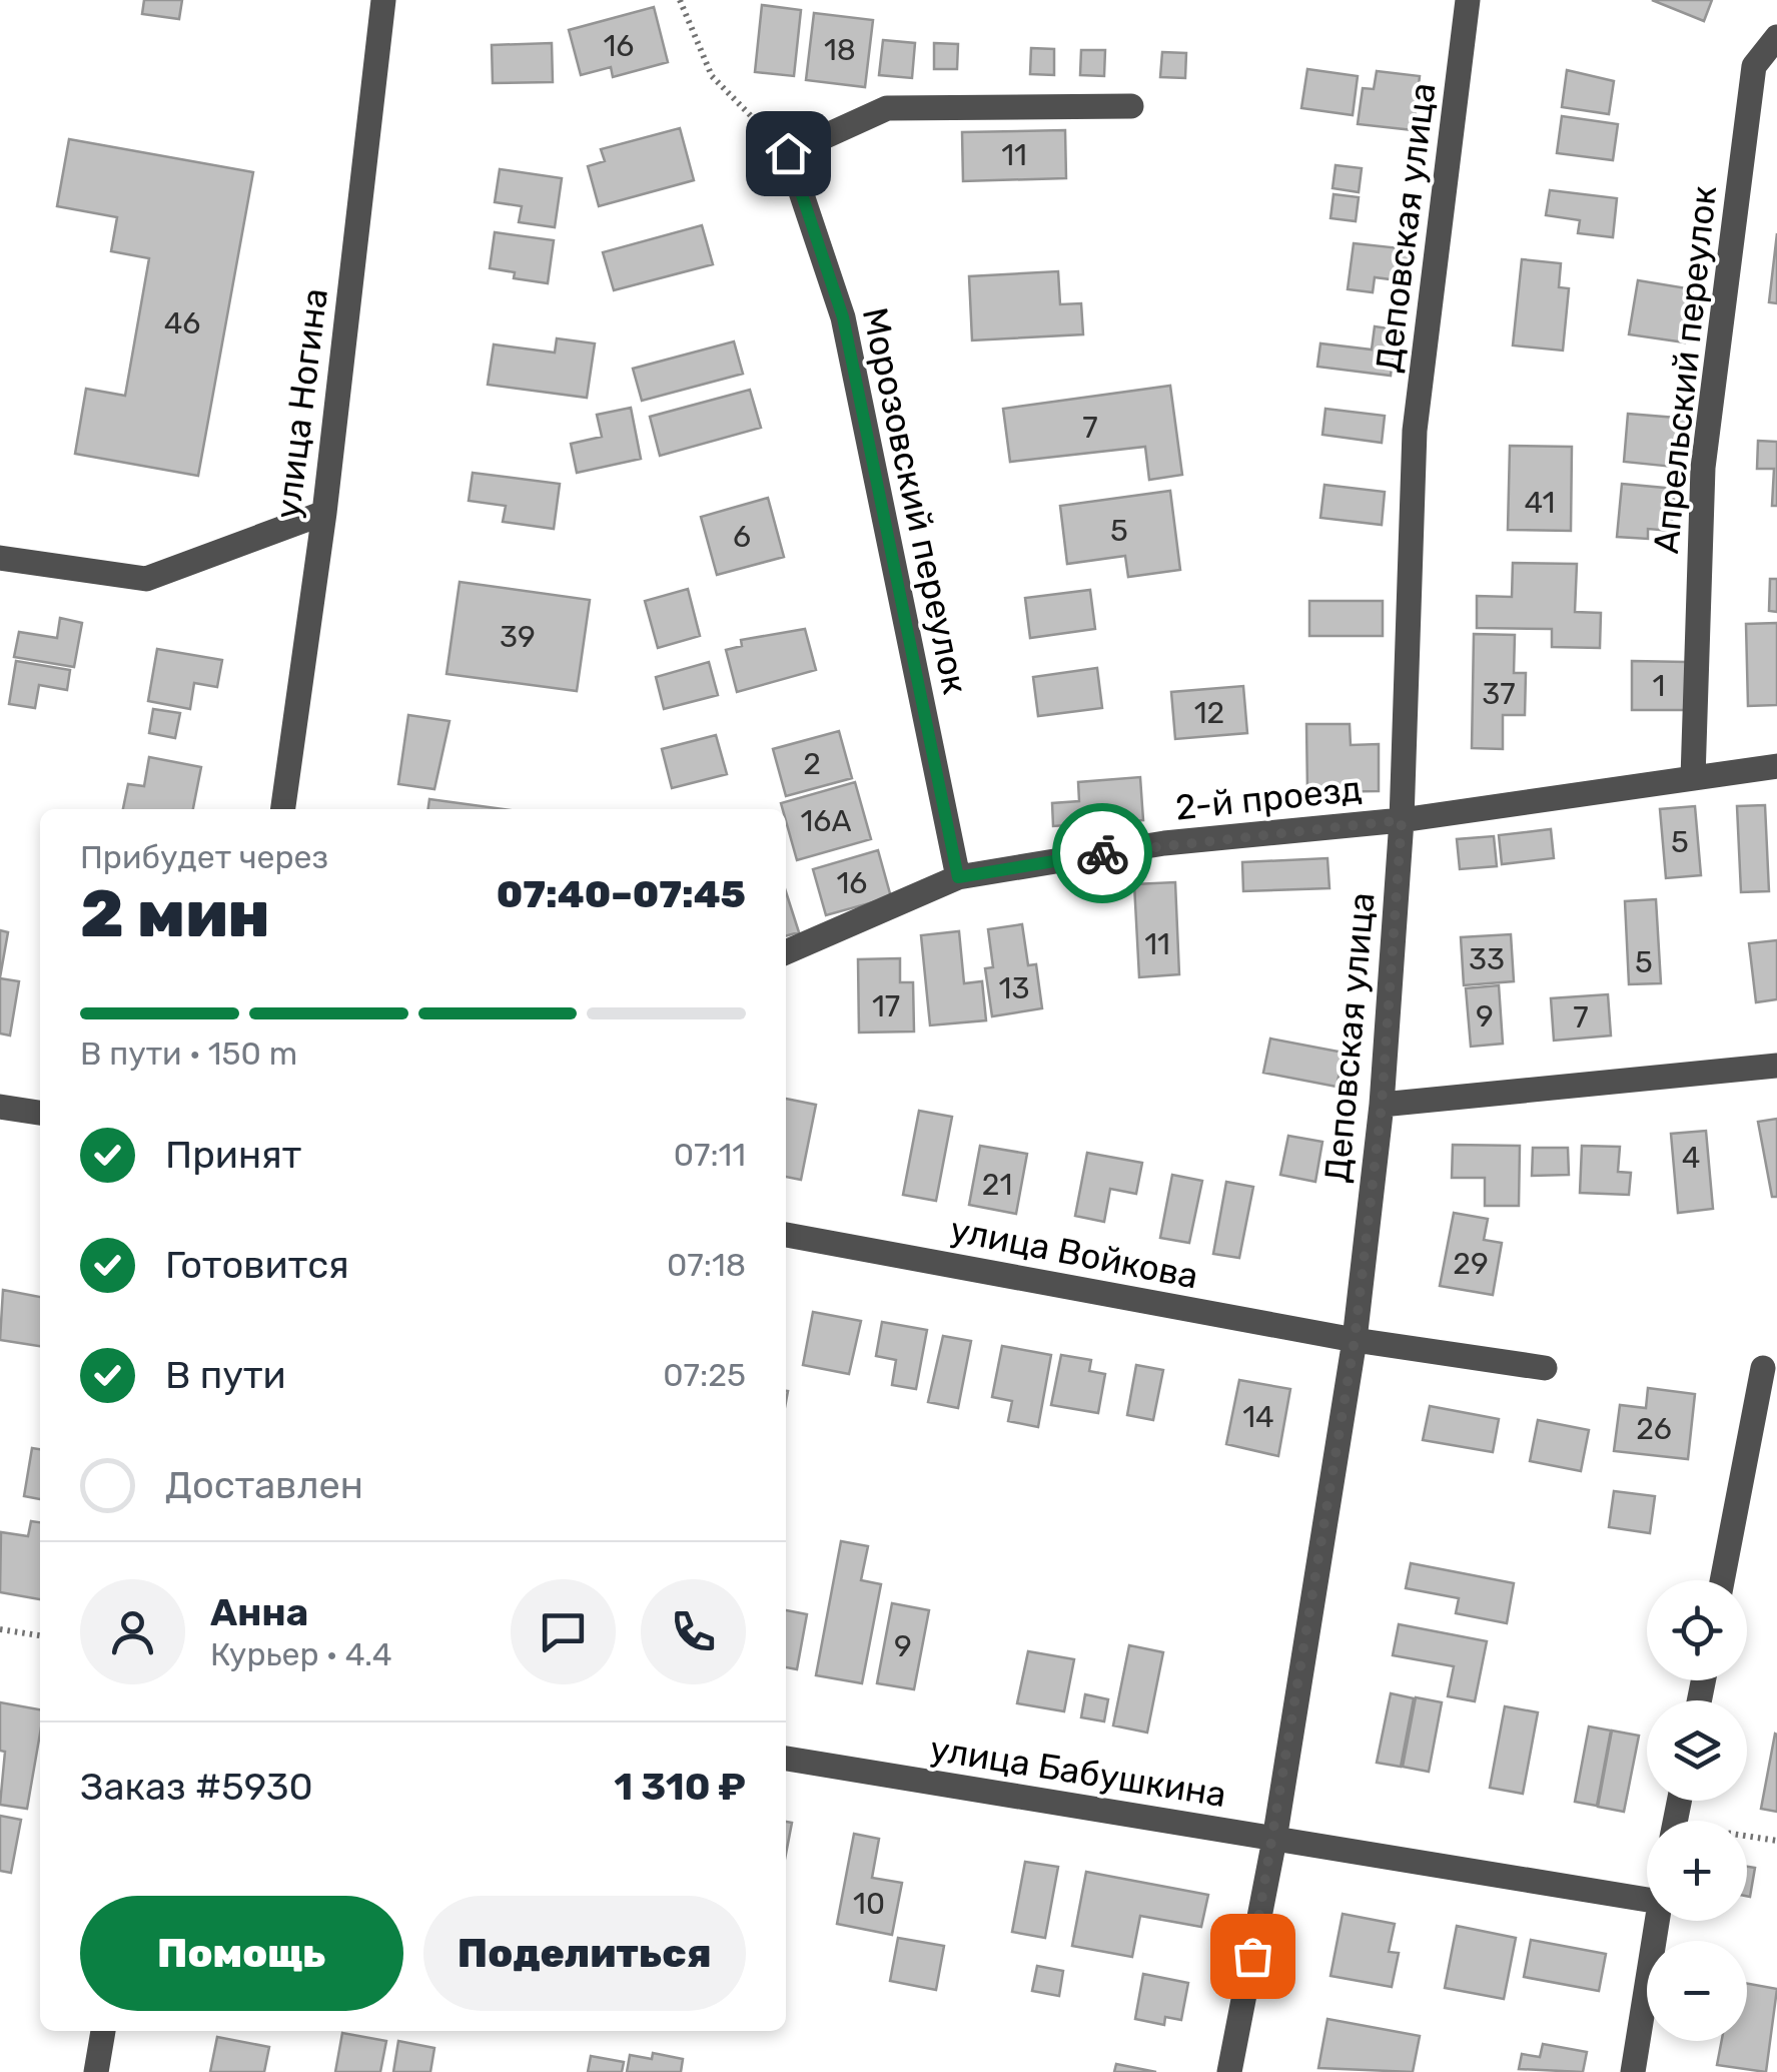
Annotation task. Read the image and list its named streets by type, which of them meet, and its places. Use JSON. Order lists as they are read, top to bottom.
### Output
{
  "streets": {
    "street": [
      "Деповская улица",
      "Апрельский переулок",
      "улица Ногина",
      "Морозовский переулок",
      "2-й проезд",
      "улица Войкова",
      "улица Бабушкина"
    ]
  },
  "crossings": [
    ["Деповская улица", "2-й проезд"],
    ["Деповская улица", "улица Войкова"],
    ["Деповская улица", "улица Бабушкина"],
    ["Апрельский переулок", "2-й проезд"],
    ["Морозовский переулок", "2-й проезд"]
  ],
  "house_numbers": [
    "16",
    "18",
    "11",
    "46",
    "7",
    "41",
    "5",
    "6",
    "39",
    "1",
    "37",
    "12",
    "2",
    "16А",
    "5",
    "16",
    "11",
    "33",
    "5",
    "13",
    "17",
    "9",
    "7",
    "4",
    "21",
    "29",
    "14",
    "26",
    "9",
    "10"
  ],
  "page": {
    "heading": ["2 мин", "Прибудет через", "07:40–07:45"],
    "panel": [
      "Анна",
      "Курьер · 4.4",
      "Заказ #5930",
      "1 310 ₽"
    ],
    "bar": "В пути · 150 m",
    "list": [
      ["Принят", "07:11"],
      ["Готовится", "07:18"],
      ["В пути", "07:25"],
      "Доставлен"
    ],
    "map_buttons": ["+", "−"],
    "buttons": ["Помощь", "Поделиться"]
  }
}
